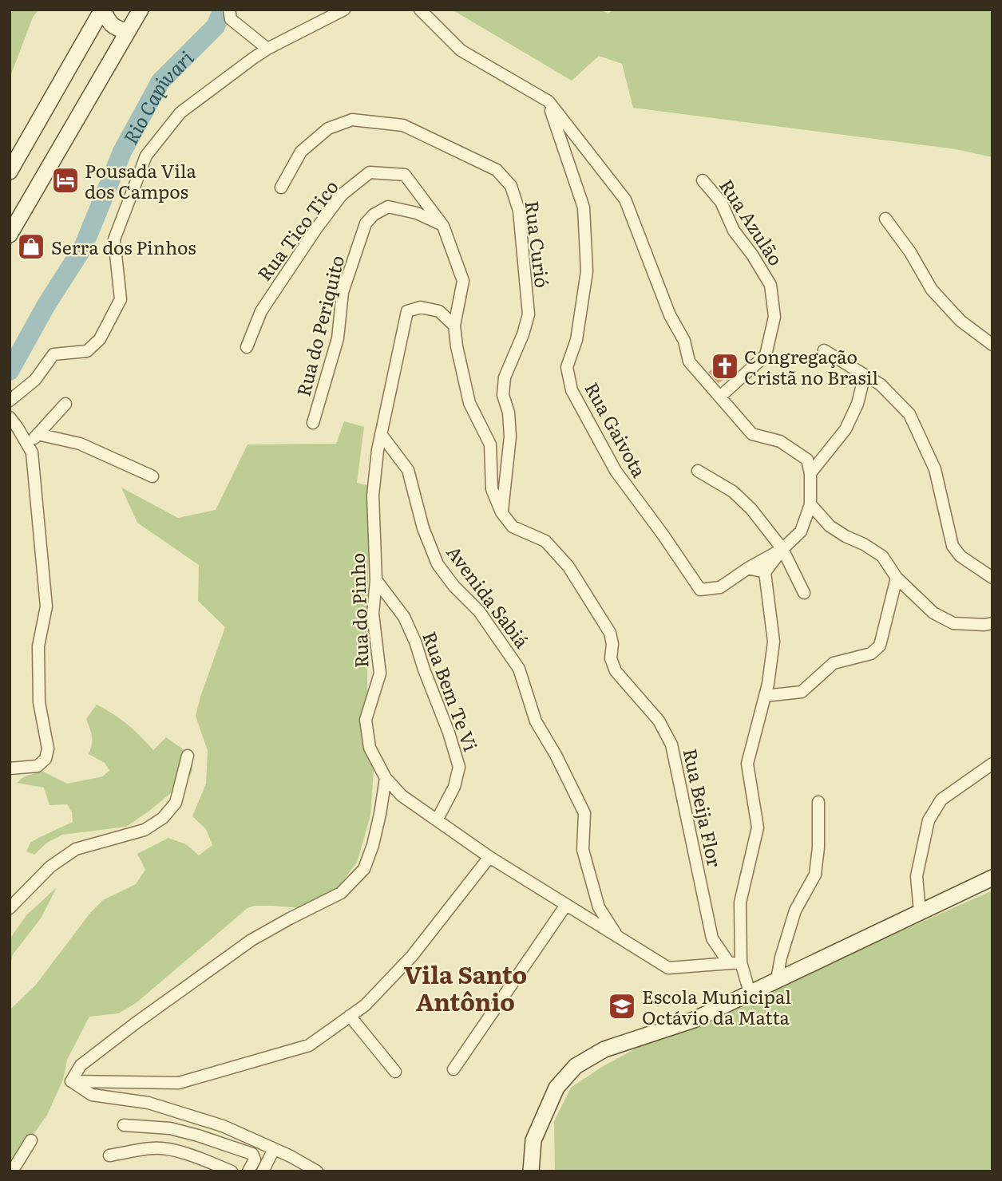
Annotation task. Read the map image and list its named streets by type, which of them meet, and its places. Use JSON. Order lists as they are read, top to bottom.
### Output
{
  "streets": {
    "street": [
      "Rua Azulão",
      "Rua Tico Tico",
      "Rua Curió",
      "Rua do Periquito",
      "Rua Gaivota",
      "Avenida Sabiá",
      "Rua do Pinho",
      "Rua Bem Te Vi",
      "Rua Beija Flor"
    ]
  },
  "crossings": [
    ["Rua Tico Tico", "Rua Beija Flor"],
    ["Rua Curió", "Rua Beija Flor"],
    ["Rua do Periquito", "Rua Beija Flor"],
    ["Avenida Sabiá", "Rua do Pinho"],
    ["Rua do Pinho", "Rua Bem Te Vi"],
    ["Rua do Pinho", "Rua Beija Flor"]
  ],
  "districts": ["Vila Santo Antônio"],
  "water": ["Rio Capivari"],
  "places": {
    "hotel": ["Pousada Vila dos Campos"],
    "shop": ["Serra dos Pinhos"],
    "church": ["Congregação Cristã no Brasil"],
    "school or university": ["Escola Municipal Octávio da Matta"]
  }
}
